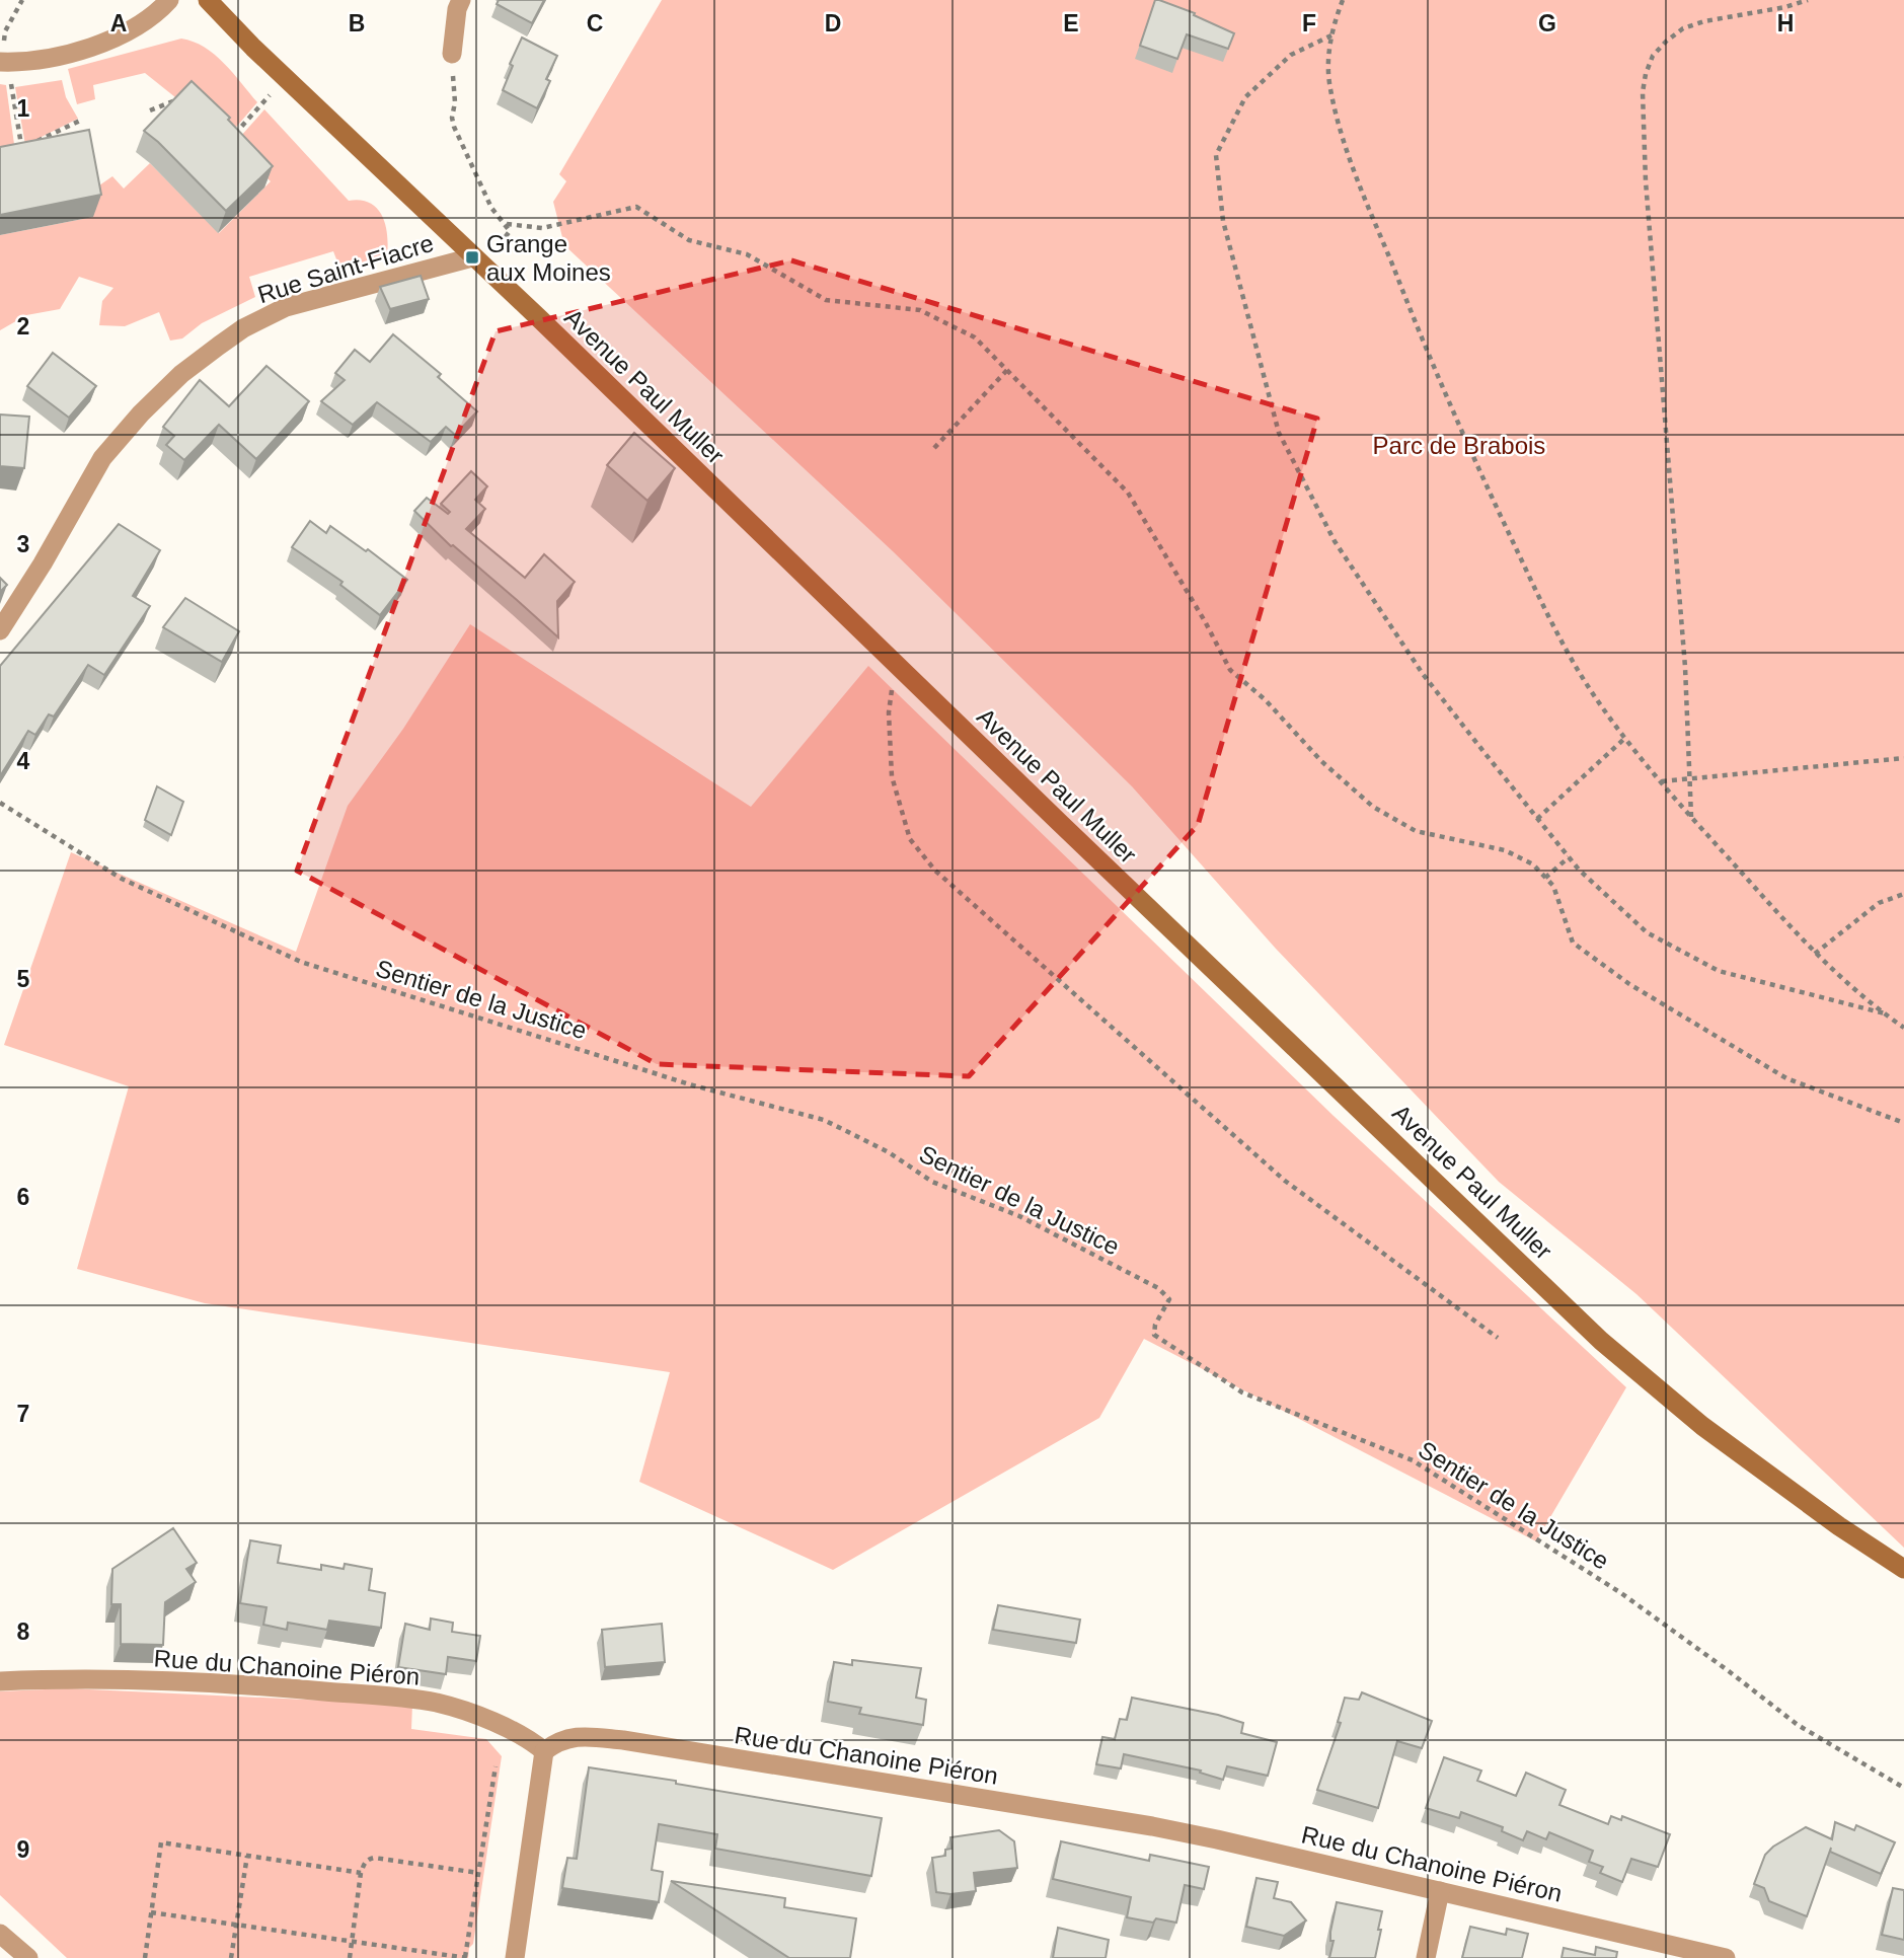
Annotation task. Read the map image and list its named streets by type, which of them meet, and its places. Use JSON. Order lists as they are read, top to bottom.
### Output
{
  "streets": {
    "main road": ["Avenue Paul Muller"],
    "street": ["Rue Saint-Fiacre", "Rue du Chanoine Piéron"],
    "path": ["Sentier de la Justice"]
  },
  "crossings": [
    ["Rue Saint-Fiacre", "Avenue Paul Muller"]
  ],
  "parks": ["Parc de Brabois"],
  "places": {
    "transit": ["Grange aux Moines"]
  },
  "grid": {
    "columns": [
      "A",
      "B",
      "C",
      "D",
      "E",
      "F",
      "G",
      "H"
    ],
    "rows": [
      "1",
      "2",
      "3",
      "4",
      "5",
      "6",
      "7",
      "8",
      "9"
    ]
  }
}
